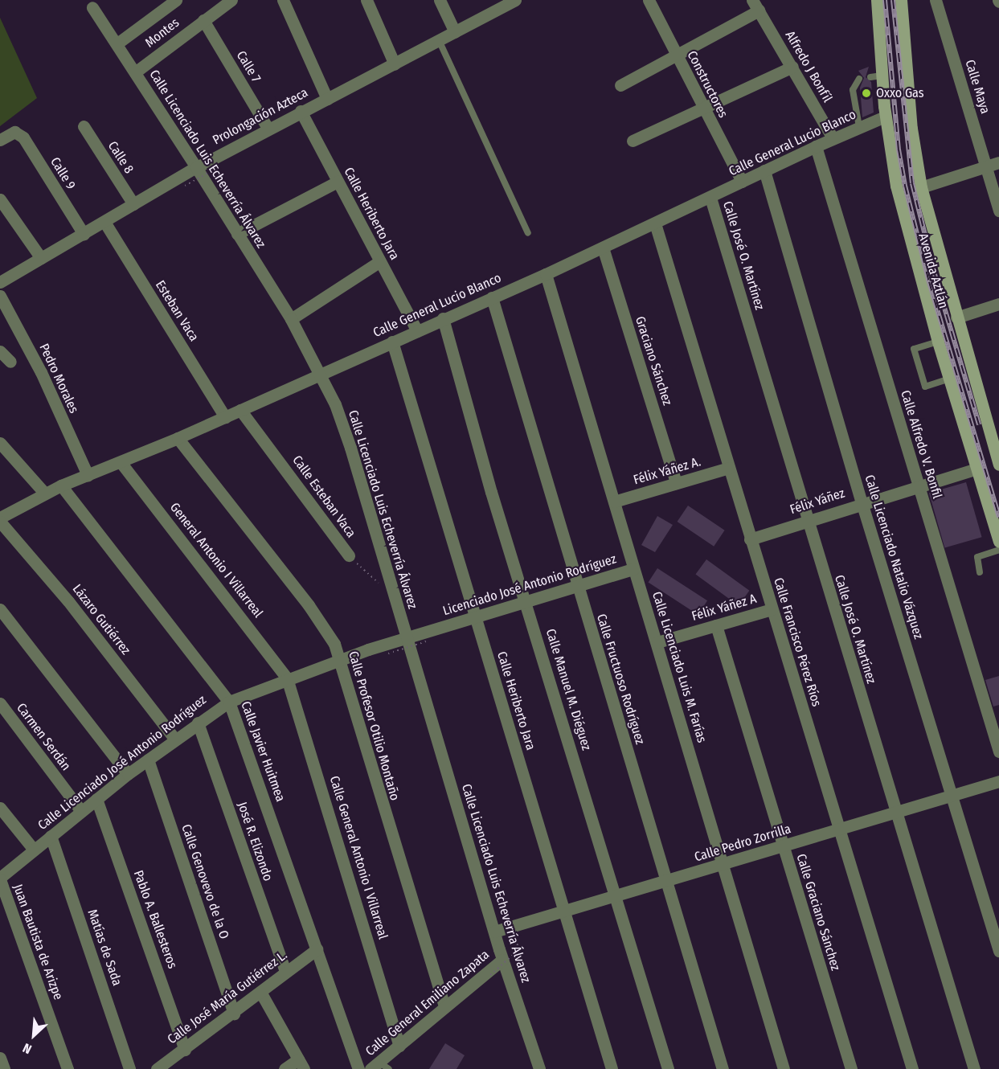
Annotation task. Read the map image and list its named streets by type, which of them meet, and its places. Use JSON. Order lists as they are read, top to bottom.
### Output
{
  "streets": {
    "main road": ["Avenida Aztlán"],
    "street": [
      "Montes",
      "Calle 7",
      "Alfredo J Bonfíl",
      "Constructores",
      "Calle Maya",
      "Prolongación Azteca",
      "Calle General Lucio Blanco",
      "Calle 8",
      "Calle Licenciado Luis Echeverría Álvarez",
      "Calle 9",
      "Calle Heriberto Jara",
      "Calle José O. Martínez",
      "Esteban Vaca",
      "Graciano Sánchez",
      "Pedro Morales",
      "Calle Alfredo V. Bonfil",
      "Félix Yáñez A.",
      "Calle Esteban Vaca",
      "Félix Yáñez",
      "Calle Licenciado Natalio Vázquez",
      "General Antonio I Villarreal",
      "Licenciado José Antonio Rodríguez",
      "Félix Yáñez A",
      "Lázaro Gutiérrez",
      "Calle Francisco Pérez Ríos",
      "Calle Licenciado Luis M. Farías",
      "Calle Fructuoso Rodríguez",
      "Calle Manuel M. Diéguez",
      "Calle Profesor Otilio Montaño",
      "Carmen Serdán",
      "Calle Javier Huitmea",
      "Calle Licenciado José Antonio Rodríguez",
      "José R. Elizondo",
      "Calle Pedro Zorrilla",
      "Calle General Antonio I Villarreal",
      "Calle Genovevo de la O",
      "Calle Graciano Sánchez",
      "Pablo A. Ballesteros",
      "Juan Bautista de Arizpe",
      "Matías de Sada",
      "Calle José María Gutiérrez L.",
      "Calle General Emiliano Zapata"
    ]
  },
  "crossings": [
    ["Montes", "Calle 7"],
    ["Montes", "Calle Licenciado Luis Echeverría Álvarez"],
    ["Calle 7", "Prolongación Azteca"],
    ["Alfredo J Bonfíl", "Calle General Lucio Blanco"],
    ["Constructores", "Calle General Lucio Blanco"],
    ["Prolongación Azteca", "Calle 8"],
    ["Prolongación Azteca", "Calle Licenciado Luis Echeverría Álvarez"],
    ["Prolongación Azteca", "Calle 9"],
    ["Prolongación Azteca", "Calle Heriberto Jara"],
    ["Prolongación Azteca", "Esteban Vaca"],
    ["Calle General Lucio Blanco", "Calle Licenciado Luis Echeverría Álvarez"],
    ["Calle General Lucio Blanco", "Calle Heriberto Jara"],
    ["Calle General Lucio Blanco", "Calle José O. Martínez"],
    ["Calle General Lucio Blanco", "Avenida Aztlán"],
    ["Calle General Lucio Blanco", "Esteban Vaca"],
    ["Calle General Lucio Blanco", "Graciano Sánchez"],
    ["Calle General Lucio Blanco", "Pedro Morales"],
    ["Calle General Lucio Blanco", "Calle Alfredo V. Bonfil"],
    ["Calle General Lucio Blanco", "Calle Esteban Vaca"],
    ["Calle General Lucio Blanco", "Calle Licenciado Natalio Vázquez"],
    ["Calle General Lucio Blanco", "General Antonio I Villarreal"],
    ["Calle General Lucio Blanco", "Calle Francisco Pérez Ríos"],
    ["Calle General Lucio Blanco", "Calle Licenciado Luis M. Farías"],
    ["Calle General Lucio Blanco", "Calle Fructuoso Rodríguez"],
    ["Calle General Lucio Blanco", "Calle Manuel M. Diéguez"],
    ["Calle General Lucio Blanco", "Calle Profesor Otilio Montaño"],
    ["Calle General Lucio Blanco", "Calle Javier Huitmea"],
    ["Calle Licenciado Luis Echeverría Álvarez", "Calle Esteban Vaca"],
    ["Calle Licenciado Luis Echeverría Álvarez", "Licenciado José Antonio Rodríguez"],
    ["Calle Licenciado Luis Echeverría Álvarez", "Calle Licenciado José Antonio Rodríguez"],
    ["Calle Licenciado Luis Echeverría Álvarez", "Calle Pedro Zorrilla"],
    ["Calle Licenciado Luis Echeverría Álvarez", "Calle General Emiliano Zapata"],
    ["Calle Heriberto Jara", "Licenciado José Antonio Rodríguez"],
    ["Calle Heriberto Jara", "Calle Pedro Zorrilla"],
    ["Calle José O. Martínez", "Félix Yáñez"],
    ["Calle José O. Martínez", "Calle Pedro Zorrilla"],
    ["Avenida Aztlán", "Félix Yáñez"],
    ["Graciano Sánchez", "Félix Yáñez A."],
    ["Calle Alfredo V. Bonfil", "Félix Yáñez"],
    ["Félix Yáñez A.", "Calle Francisco Pérez Ríos"],
    ["Félix Yáñez A.", "Calle Licenciado Luis M. Farías"],
    ["Félix Yáñez", "Calle Licenciado Natalio Vázquez"],
    ["Félix Yáñez", "Calle Francisco Pérez Ríos"],
    ["Calle Licenciado Natalio Vázquez", "Calle Pedro Zorrilla"],
    ["General Antonio I Villarreal", "Calle Licenciado José Antonio Rodríguez"],
    ["General Antonio I Villarreal", "Calle General Antonio I Villarreal"],
    ["Licenciado José Antonio Rodríguez", "Calle Licenciado Luis M. Farías"],
    ["Licenciado José Antonio Rodríguez", "Calle Fructuoso Rodríguez"],
    ["Licenciado José Antonio Rodríguez", "Calle Manuel M. Diéguez"],
    ["Licenciado José Antonio Rodríguez", "Calle Licenciado José Antonio Rodríguez"],
    ["Félix Yáñez A", "Calle Francisco Pérez Ríos"],
    ["Félix Yáñez A", "Calle Licenciado Luis M. Farías"],
    ["Félix Yáñez A", "Calle Graciano Sánchez"],
    ["Lázaro Gutiérrez", "Calle Licenciado José Antonio Rodríguez"],
    ["Calle Francisco Pérez Ríos", "Calle Pedro Zorrilla"],
    ["Calle Licenciado Luis M. Farías", "Calle Pedro Zorrilla"],
    ["Calle Fructuoso Rodríguez", "Calle Pedro Zorrilla"],
    ["Calle Manuel M. Diéguez", "Calle Pedro Zorrilla"],
    ["Calle Profesor Otilio Montaño", "Calle Licenciado José Antonio Rodríguez"],
    ["Calle Profesor Otilio Montaño", "Calle General Emiliano Zapata"],
    ["Carmen Serdán", "Calle Licenciado José Antonio Rodríguez"],
    ["Calle Javier Huitmea", "Calle Licenciado José Antonio Rodríguez"],
    ["Calle Javier Huitmea", "Calle José María Gutiérrez L."],
    ["Calle Licenciado José Antonio Rodríguez", "José R. Elizondo"],
    ["Calle Licenciado José Antonio Rodríguez", "Calle General Antonio I Villarreal"],
    ["Calle Licenciado José Antonio Rodríguez", "Calle Genovevo de la O"],
    ["Calle Licenciado José Antonio Rodríguez", "Pablo A. Ballesteros"],
    ["Calle Licenciado José Antonio Rodríguez", "Juan Bautista de Arizpe"],
    ["Calle Licenciado José Antonio Rodríguez", "Matías de Sada"],
    ["José R. Elizondo", "Calle José María Gutiérrez L."],
    ["Calle Pedro Zorrilla", "Calle Graciano Sánchez"],
    ["Calle General Antonio I Villarreal", "Calle General Emiliano Zapata"],
    ["Calle Genovevo de la O", "Calle José María Gutiérrez L."],
    ["Pablo A. Ballesteros", "Calle José María Gutiérrez L."]
  ],
  "places": ["Oxxo Gas"],
  "north": "bottom left"
}
